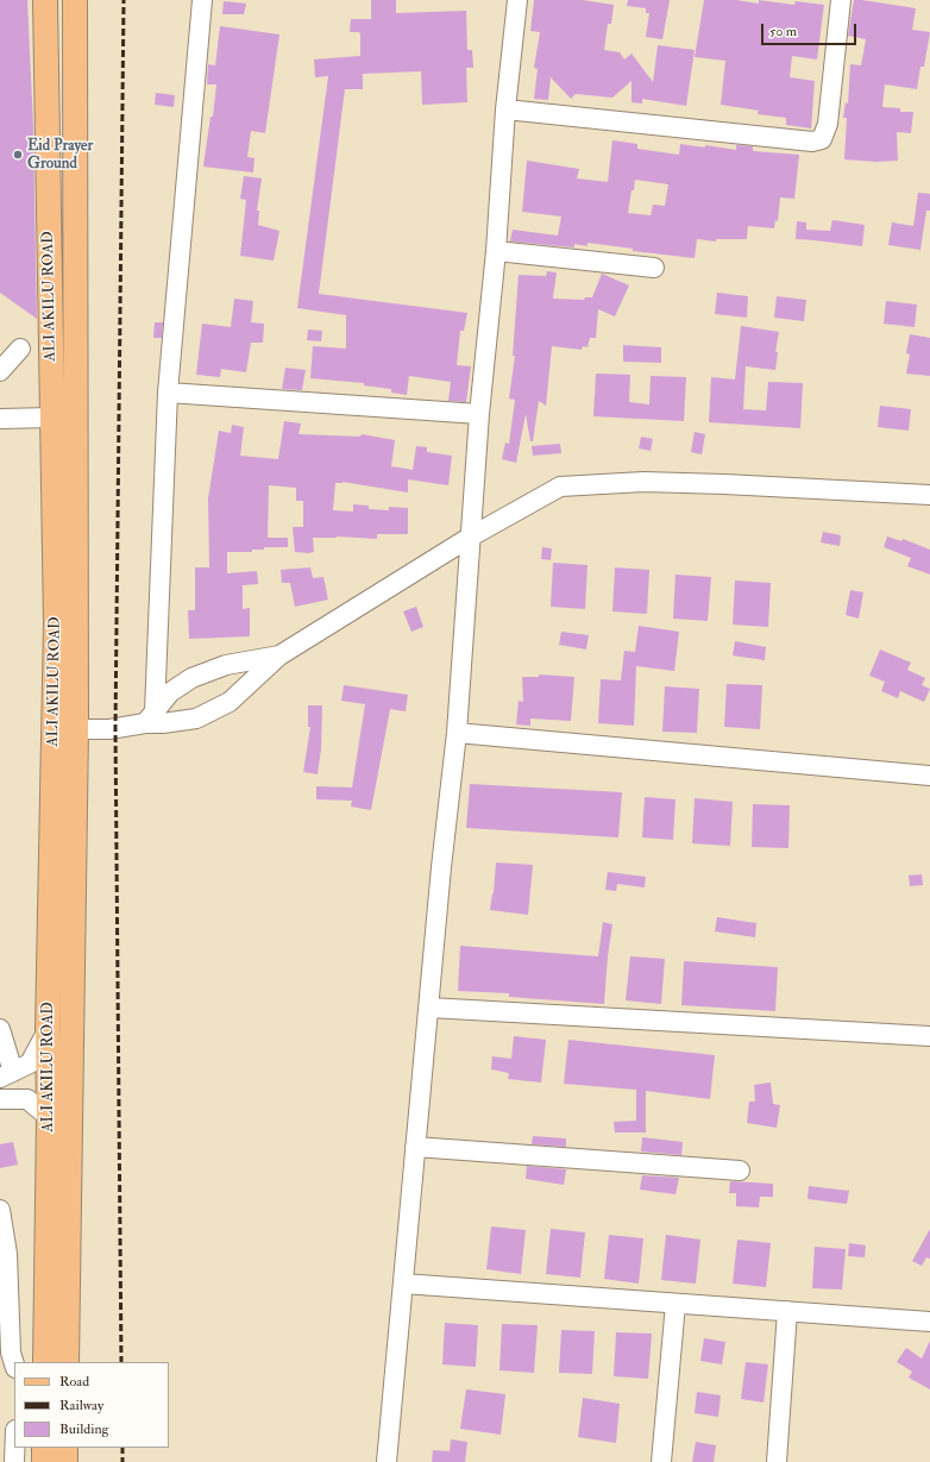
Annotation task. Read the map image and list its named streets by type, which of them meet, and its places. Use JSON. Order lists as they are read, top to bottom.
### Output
{
  "streets": {
    "main road": ["ALI AKILU ROAD"]
  },
  "places": ["Eid Prayer Ground"],
  "legend": ["Road", "Railway", "Building"],
  "scale_bar": "50 m"
}
